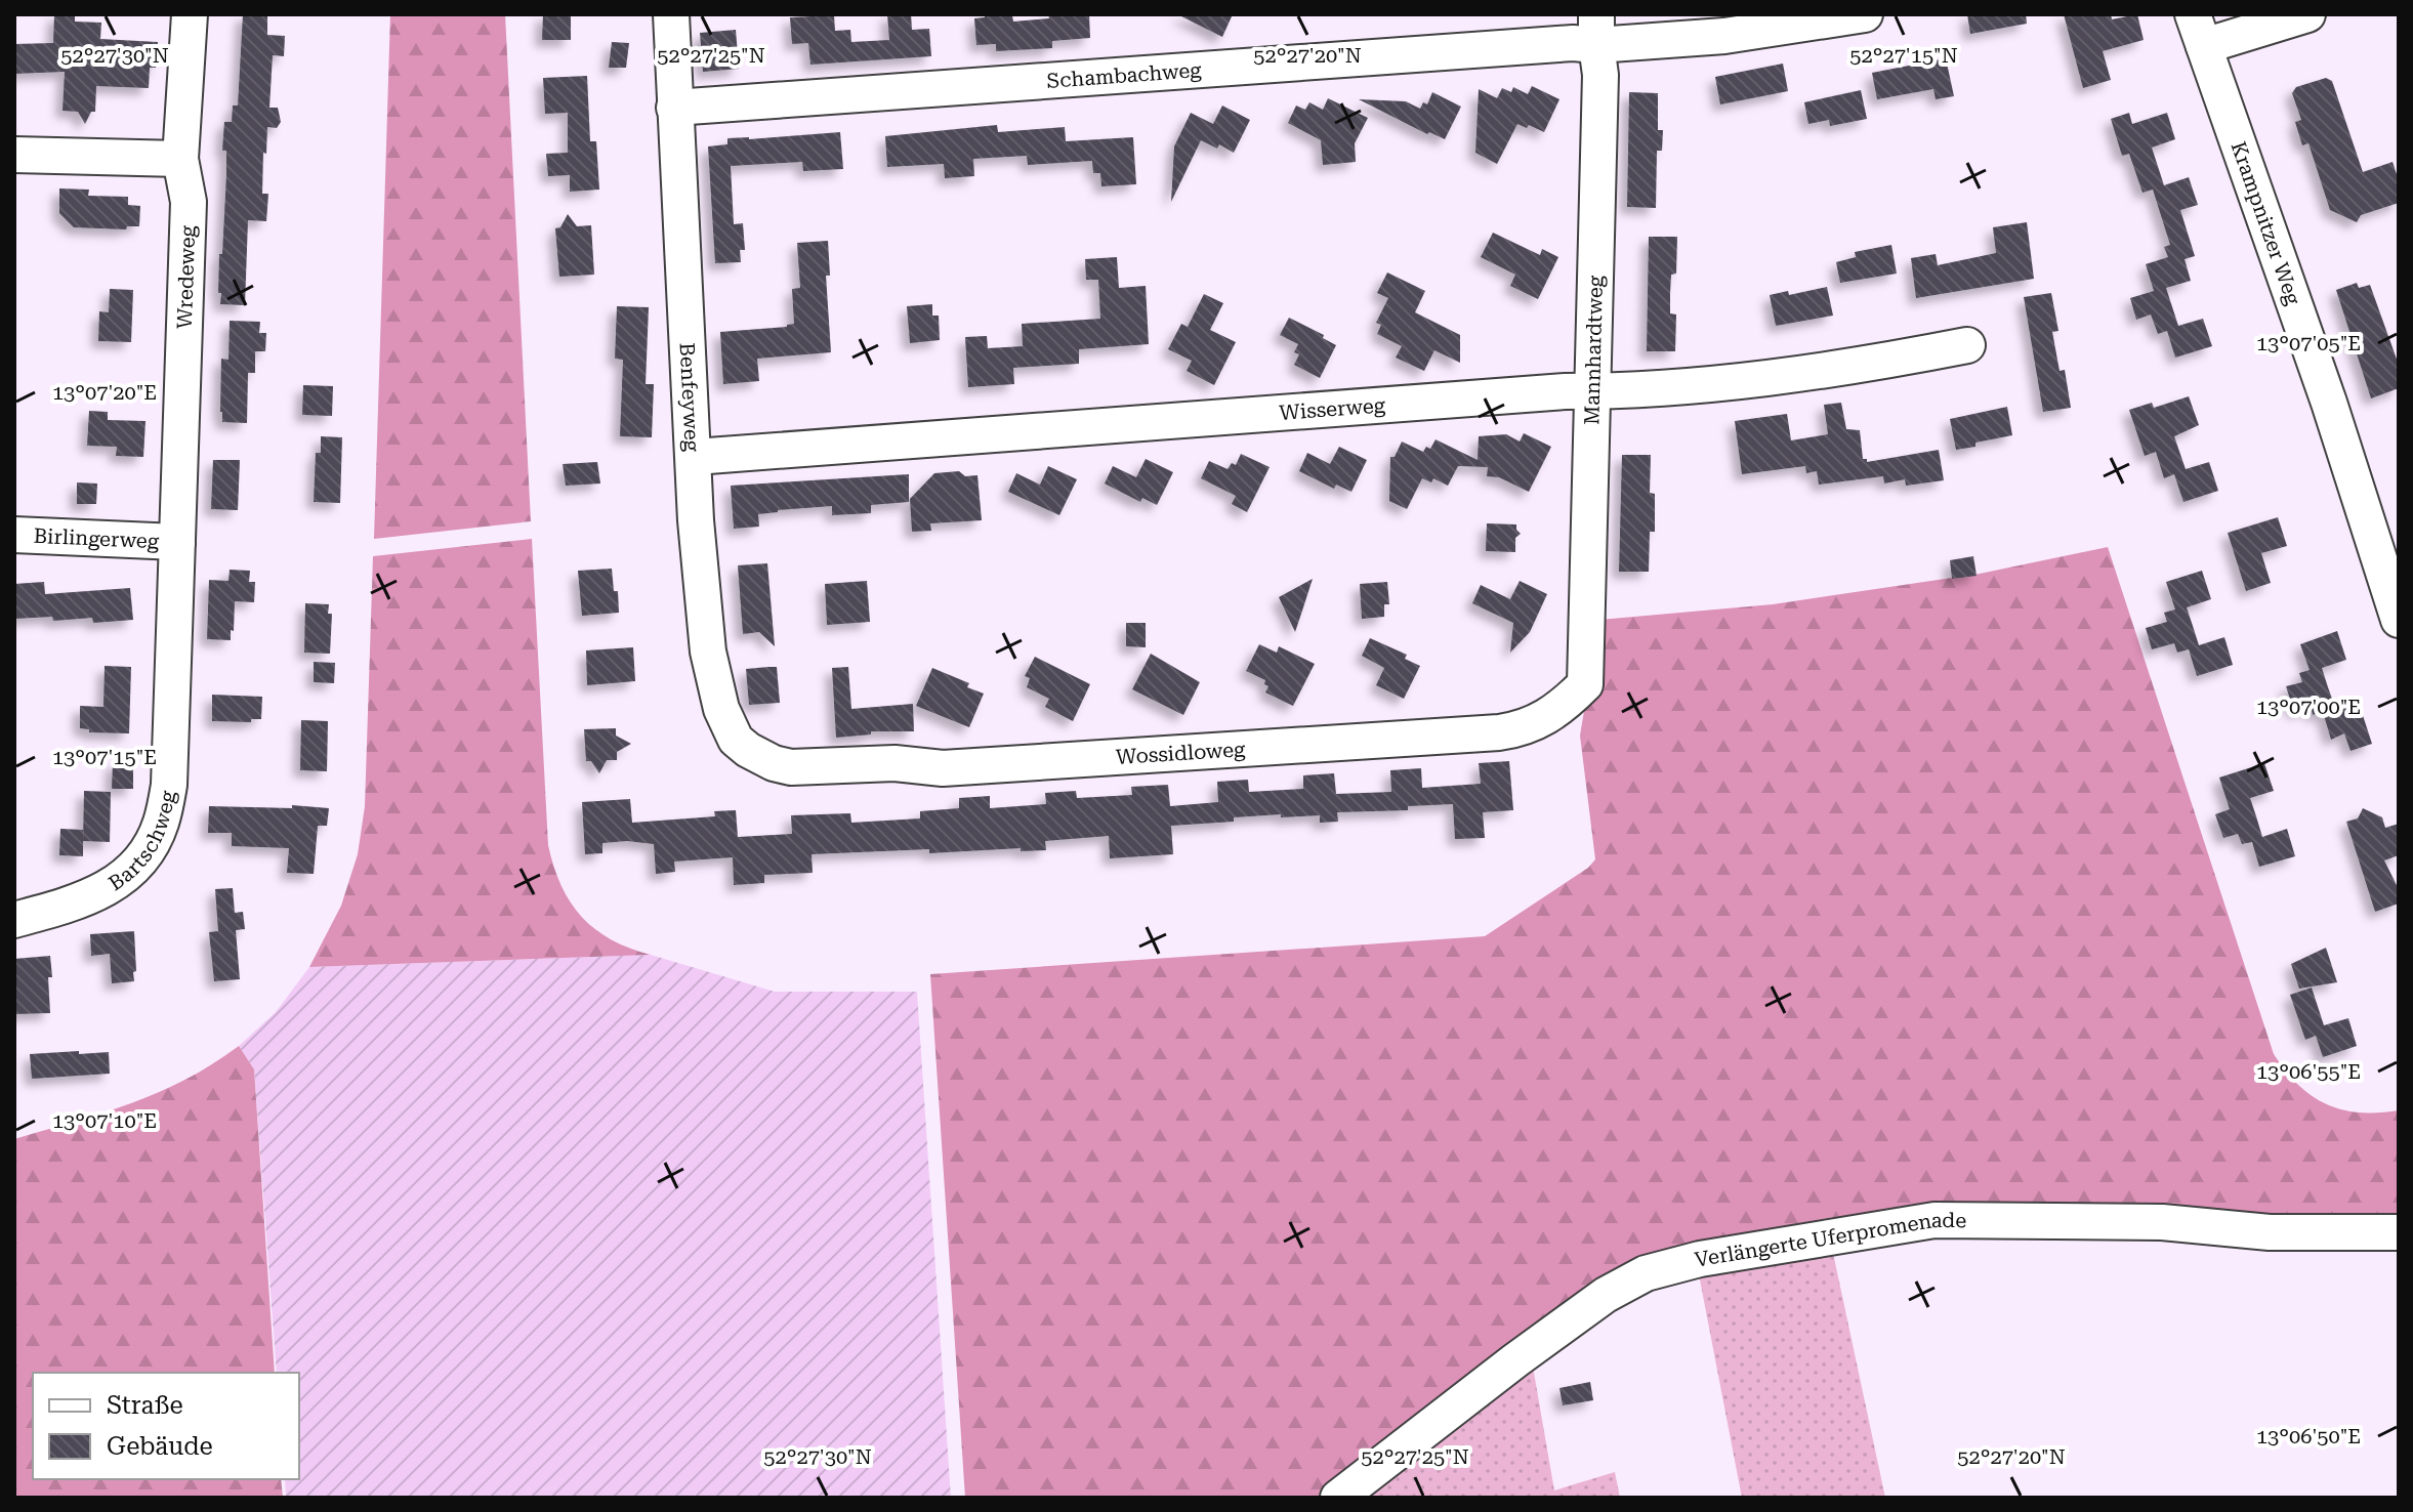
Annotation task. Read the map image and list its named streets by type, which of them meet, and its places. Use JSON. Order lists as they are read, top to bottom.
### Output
{
  "streets": {
    "street": [
      "Schambachweg",
      "Krampnitzer Weg",
      "Wredeweg",
      "Mannhardtweg",
      "Benfeyweg",
      "Wisserweg",
      "Birlingerweg",
      "Wossidloweg",
      "Bartschweg",
      "Verlängerte Uferpromenade"
    ]
  },
  "crossings": [
    ["Schambachweg", "Mannhardtweg"],
    ["Schambachweg", "Benfeyweg"],
    ["Wredeweg", "Birlingerweg"],
    ["Wredeweg", "Bartschweg"],
    ["Mannhardtweg", "Wisserweg"],
    ["Mannhardtweg", "Wossidloweg"],
    ["Benfeyweg", "Wisserweg"],
    ["Benfeyweg", "Wossidloweg"],
    ["Birlingerweg", "Bartschweg"]
  ],
  "legend": ["Straße", "Gebäude"],
  "coordinates": [
    "52°27'30\"N",
    "52°27'25\"N",
    "52°27'20\"N",
    "52°27'15\"N",
    "13°07'05\"E",
    "13°07'20\"E",
    "13°07'00\"E",
    "13°07'15\"E",
    "13°06'55\"E",
    "13°07'10\"E",
    "13°06'50\"E"
  ]
}
